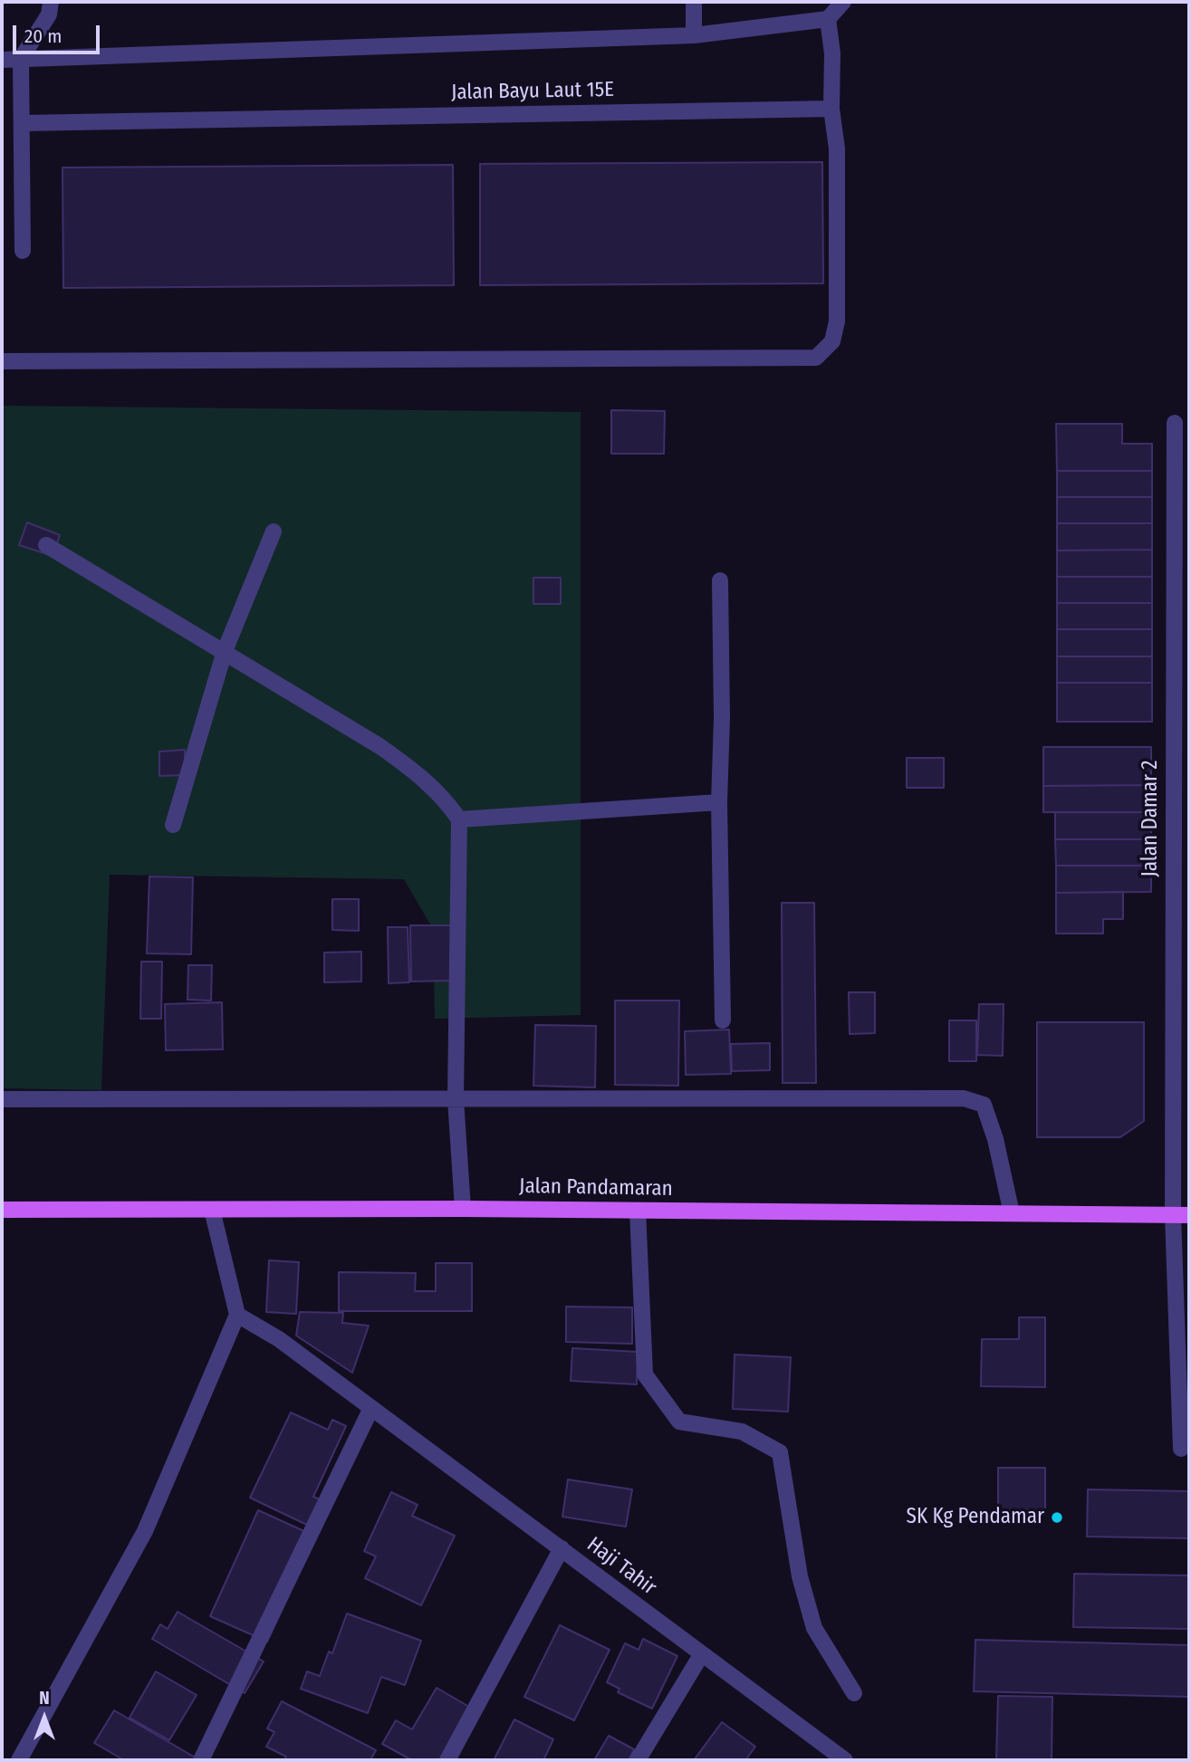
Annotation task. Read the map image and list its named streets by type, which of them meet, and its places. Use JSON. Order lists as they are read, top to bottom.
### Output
{
  "streets": {
    "main road": ["Jalan Pandamaran"],
    "street": ["Jalan Bayu Laut 15E", "Jalan Damar 2", "Haji Tahir"]
  },
  "crossings": [
    ["Jalan Damar 2", "Jalan Pandamaran"]
  ],
  "places": ["SK Kg Pendamar"],
  "scale_bar": "20 m",
  "north": "top"
}
